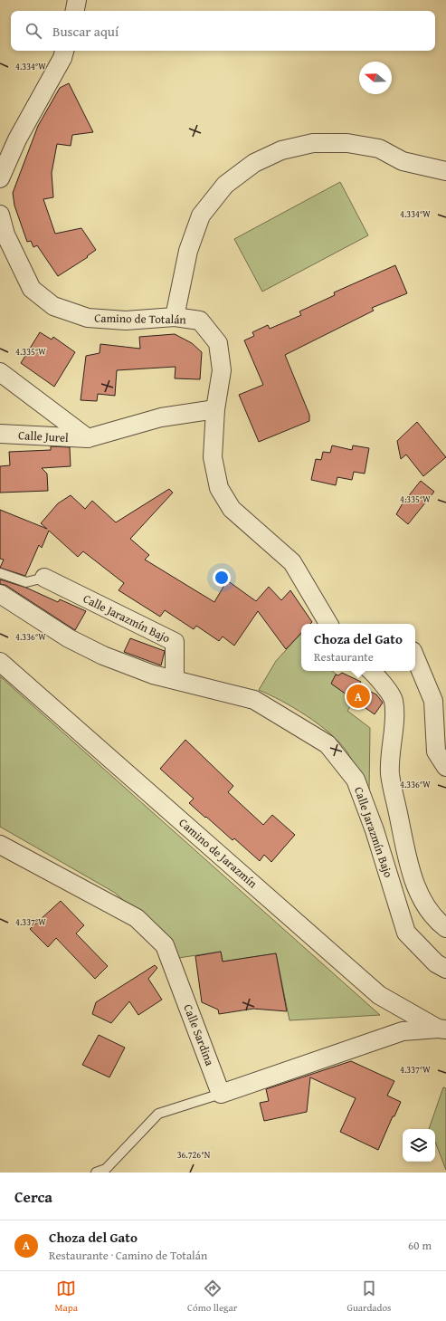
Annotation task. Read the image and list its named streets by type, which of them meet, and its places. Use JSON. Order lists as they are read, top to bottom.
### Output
{
  "streets": {
    "street": [
      "Camino de Totalán",
      "Calle Jurel",
      "Calle Jarazmín Bajo",
      "Camino de Jarazmín",
      "Calle Sardina"
    ]
  },
  "crossings": [
    ["Camino de Totalán", "Calle Jurel"]
  ],
  "north": "left",
  "page": {
    "search": "Buscar aquí",
    "popup": ["Choza del Gato", "Restaurante"],
    "pins": "A",
    "heading": "Cerca",
    "list": [
      {
        "mark": "A",
        "name": "Choza del Gato",
        "note": "Restaurante · Camino de Totalán",
        "value": "60 m"
      }
    ],
    "nav": ["Mapa", "Cómo llegar", "Guardados"]
  },
  "coordinates": [
    "4.334°W",
    "4.335°W",
    "4.336°W",
    "4.337°W",
    "36.726°N"
  ]
}
